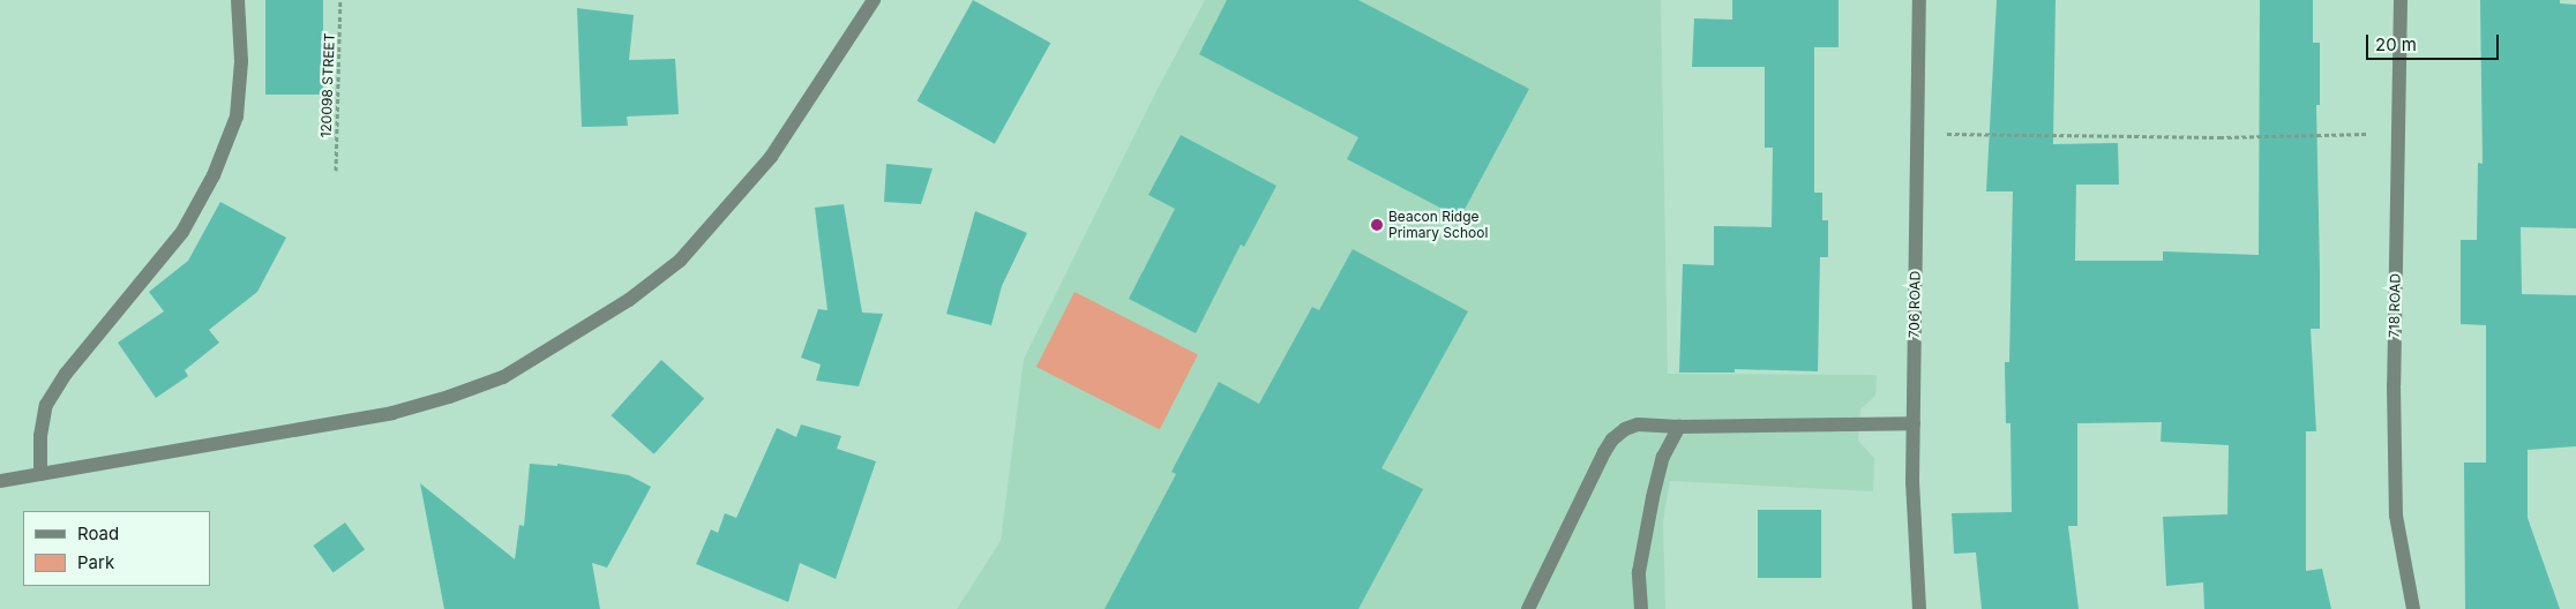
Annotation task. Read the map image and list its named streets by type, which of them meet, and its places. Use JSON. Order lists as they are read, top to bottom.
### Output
{
  "streets": {
    "street": ["706 ROAD", "718 ROAD"],
    "path": ["120098 STREET"]
  },
  "places": ["Beacon Ridge Primary School"],
  "legend": ["Road", "Park"],
  "scale_bar": "20 m"
}
